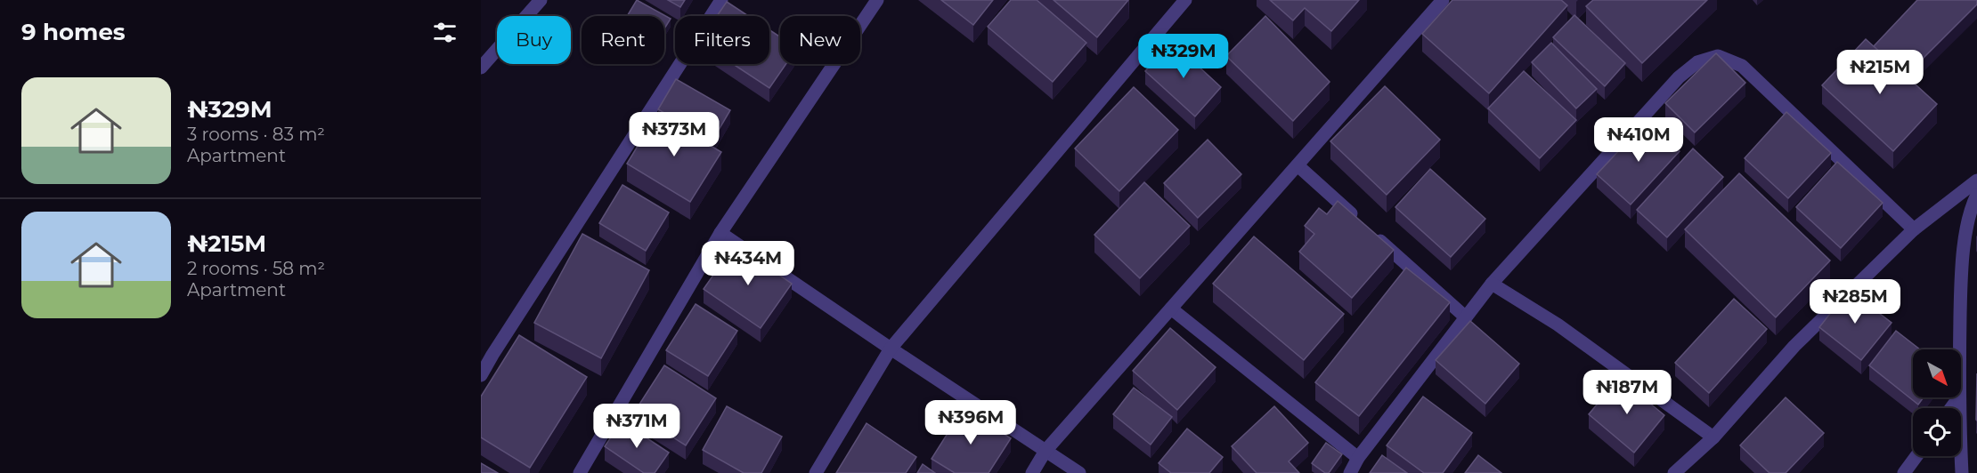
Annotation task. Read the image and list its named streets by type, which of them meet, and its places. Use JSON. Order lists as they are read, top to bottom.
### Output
{
  "north": "bottom right",
  "page": {
    "heading": "9 homes",
    "chip": [
      "Buy",
      "Rent",
      "Filters",
      "New"
    ],
    "price": [
      "₦329M",
      "₦215M",
      "₦373M",
      "₦410M",
      "₦434M",
      "₦285M",
      "₦187M",
      "₦396M",
      "₦371M"
    ],
    "list": [
      {
        "name": "₦329M",
        "note": "3 rooms · 83 m² · Apartment"
      },
      {
        "name": "₦215M",
        "note": "2 rooms · 58 m² · Apartment"
      }
    ]
  }
}
